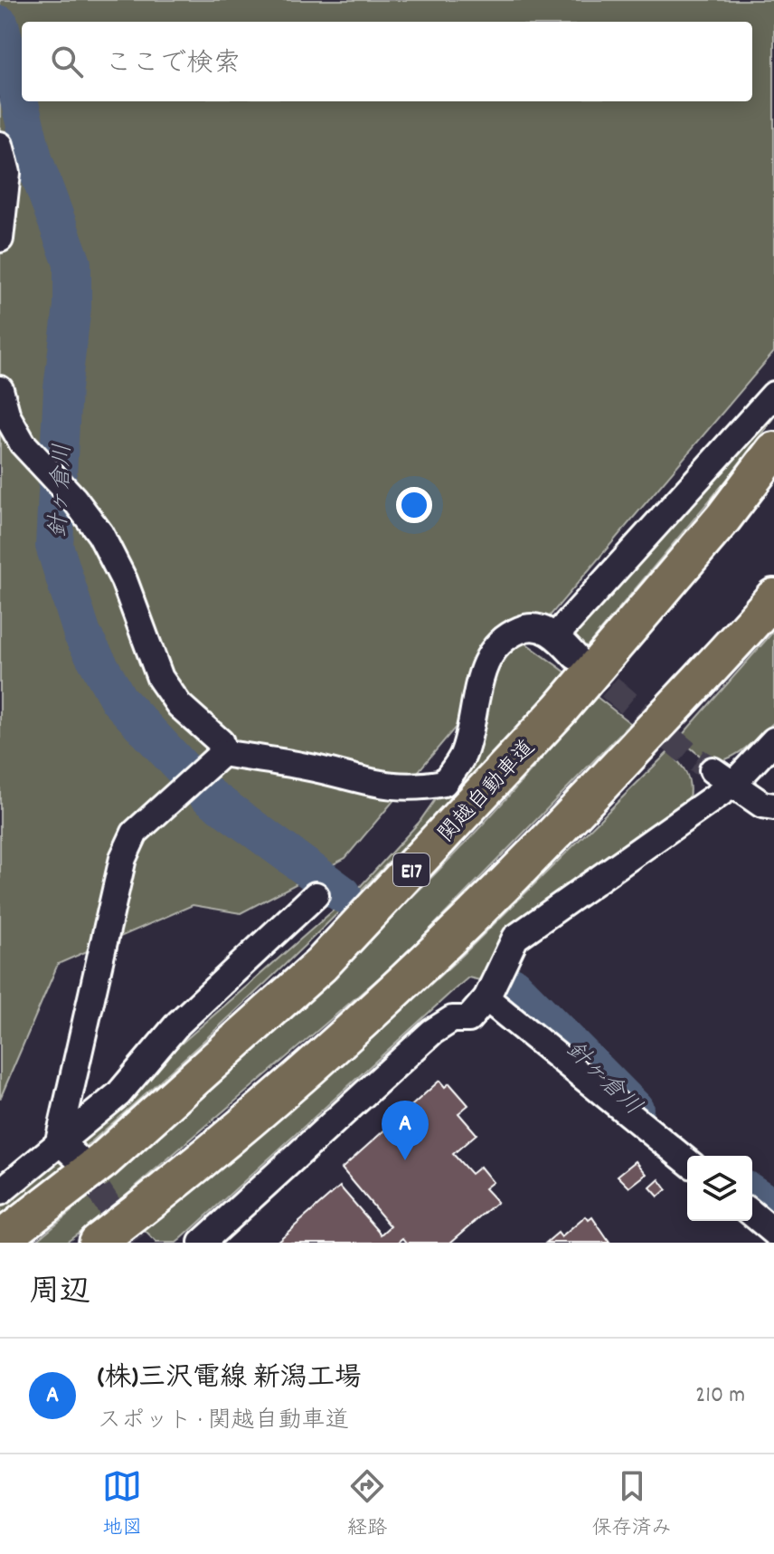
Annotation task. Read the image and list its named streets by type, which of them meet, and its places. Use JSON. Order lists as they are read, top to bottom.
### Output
{
  "streets": {
    "highway": ["関越自動車道", "E17"]
  },
  "water": ["針ヶ倉川"],
  "page": {
    "search": "ここで検索",
    "pins": "A",
    "heading": "周辺",
    "list": [
      {
        "mark": "A",
        "name": "(株)三沢電線 新潟工場",
        "note": "スポット · 関越自動車道",
        "value": "210 m"
      }
    ],
    "nav": ["地図", "経路", "保存済み"]
  }
}
